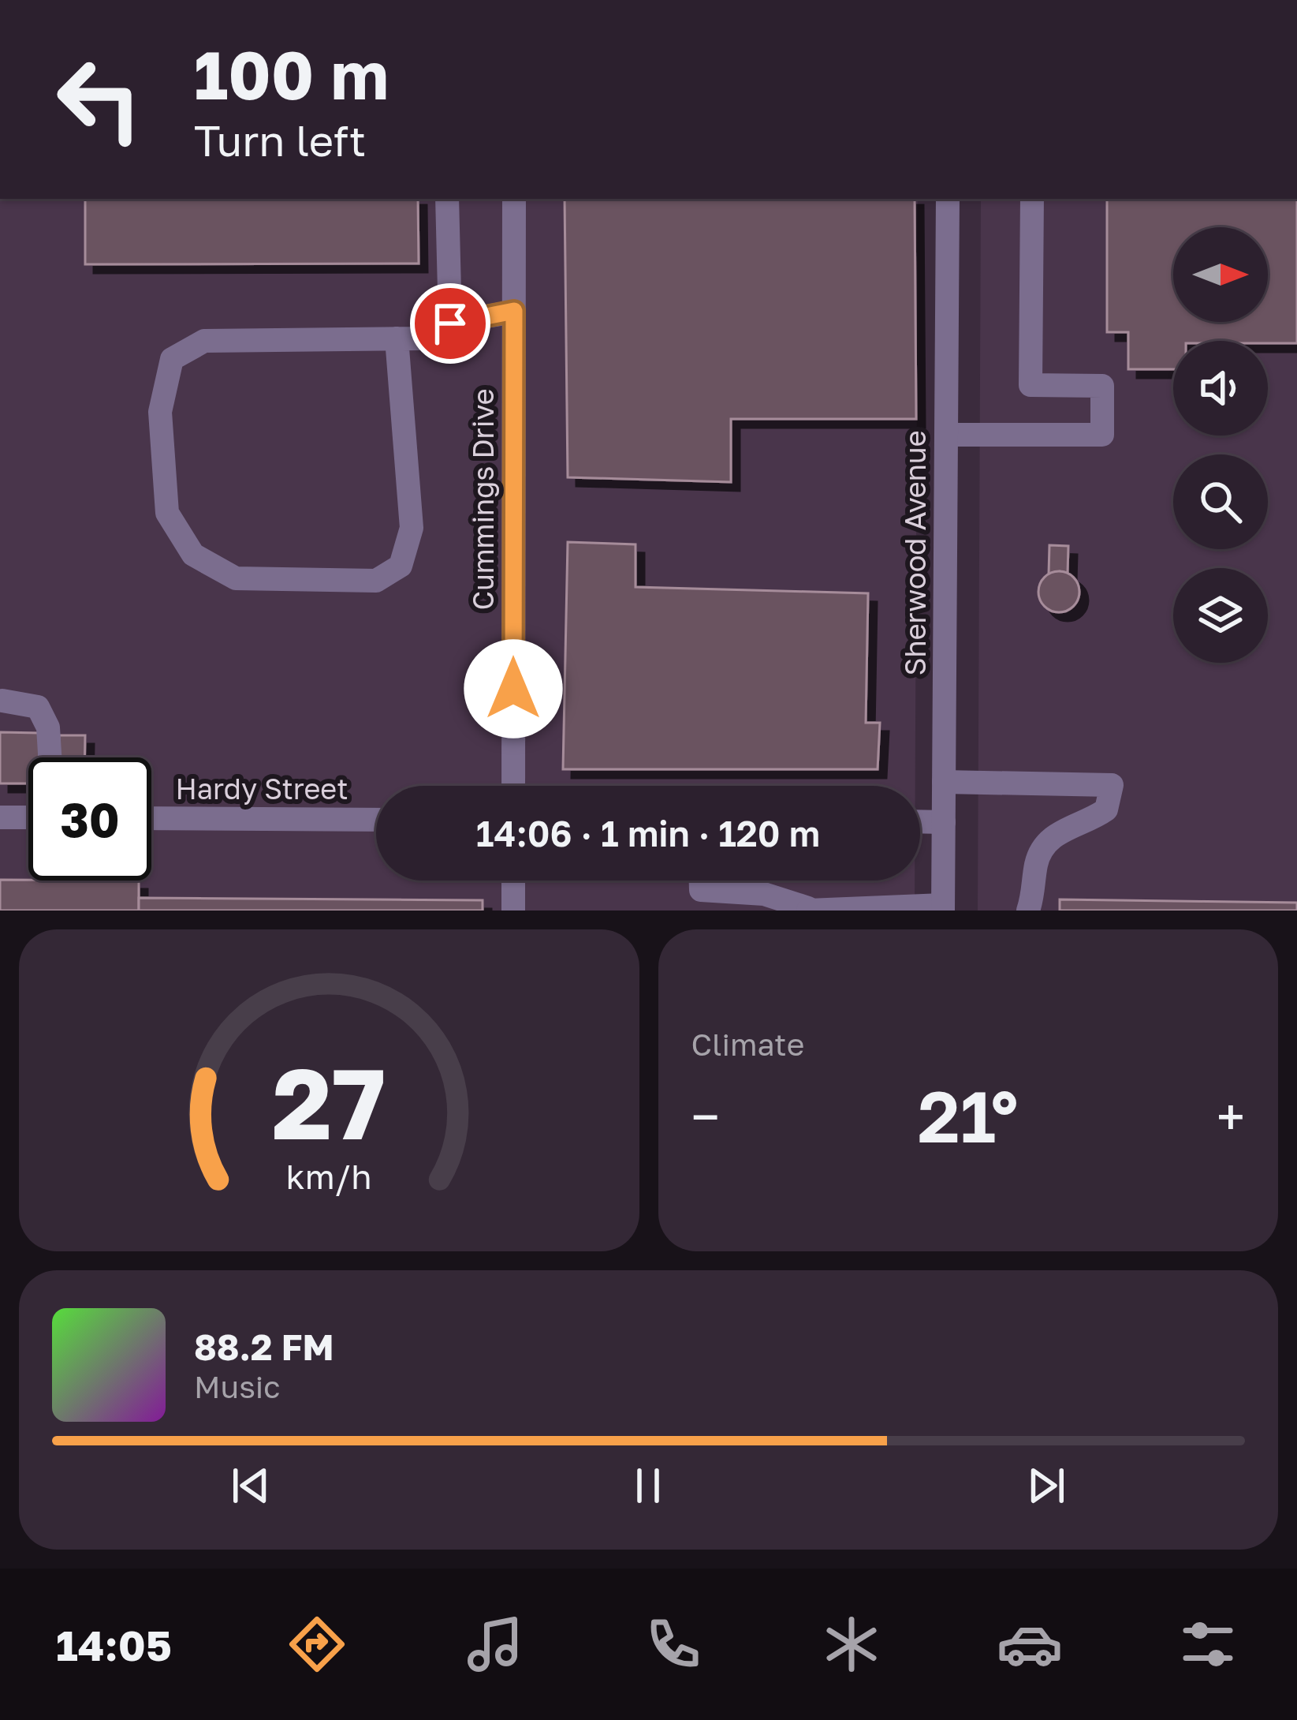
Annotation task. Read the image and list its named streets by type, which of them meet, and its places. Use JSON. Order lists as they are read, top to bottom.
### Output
{
  "streets": {
    "street": ["Cummings Drive", "Sherwood Avenue", "Hardy Street"]
  },
  "north": "right",
  "page": {
    "turn": ["100 m", "Turn left"],
    "limit": "30",
    "trip": "14:06 · 1 min · 120 m",
    "tile": "Climate",
    "heat": ["−", "21°", "+"],
    "song": ["88.2 FM", "Music"],
    "tabs": "14:05",
    "gauge": ["27", "km/h"]
  }
}
